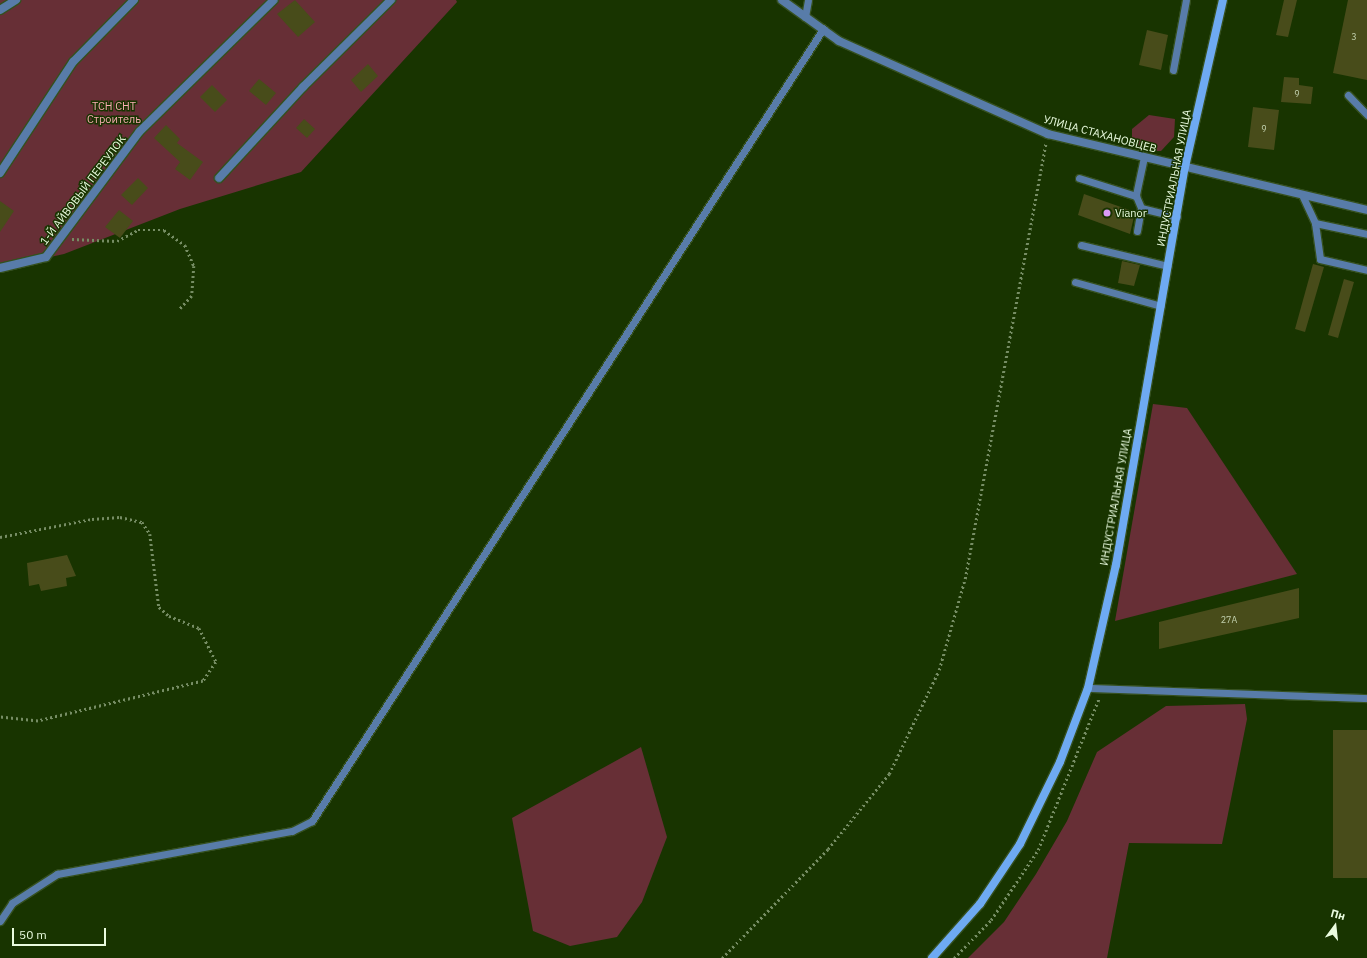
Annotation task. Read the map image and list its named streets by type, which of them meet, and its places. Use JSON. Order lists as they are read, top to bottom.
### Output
{
  "streets": {
    "main road": ["ИНДУСТРИАЛЬНАЯ УЛИЦА"],
    "street": ["УЛИЦА СТАХАНОВЦЕВ", "1-Й АЙВОВЫЙ ПЕРЕУЛОК"]
  },
  "crossings": [
    ["УЛИЦА СТАХАНОВЦЕВ", "ИНДУСТРИАЛЬНАЯ УЛИЦА"]
  ],
  "parks": ["ТСН СНТ Строитель"],
  "places": ["Vianor"],
  "house_numbers": [
    "3",
    "9",
    "9",
    "27А"
  ],
  "scale_bar": "50 m",
  "north": "top"
}
